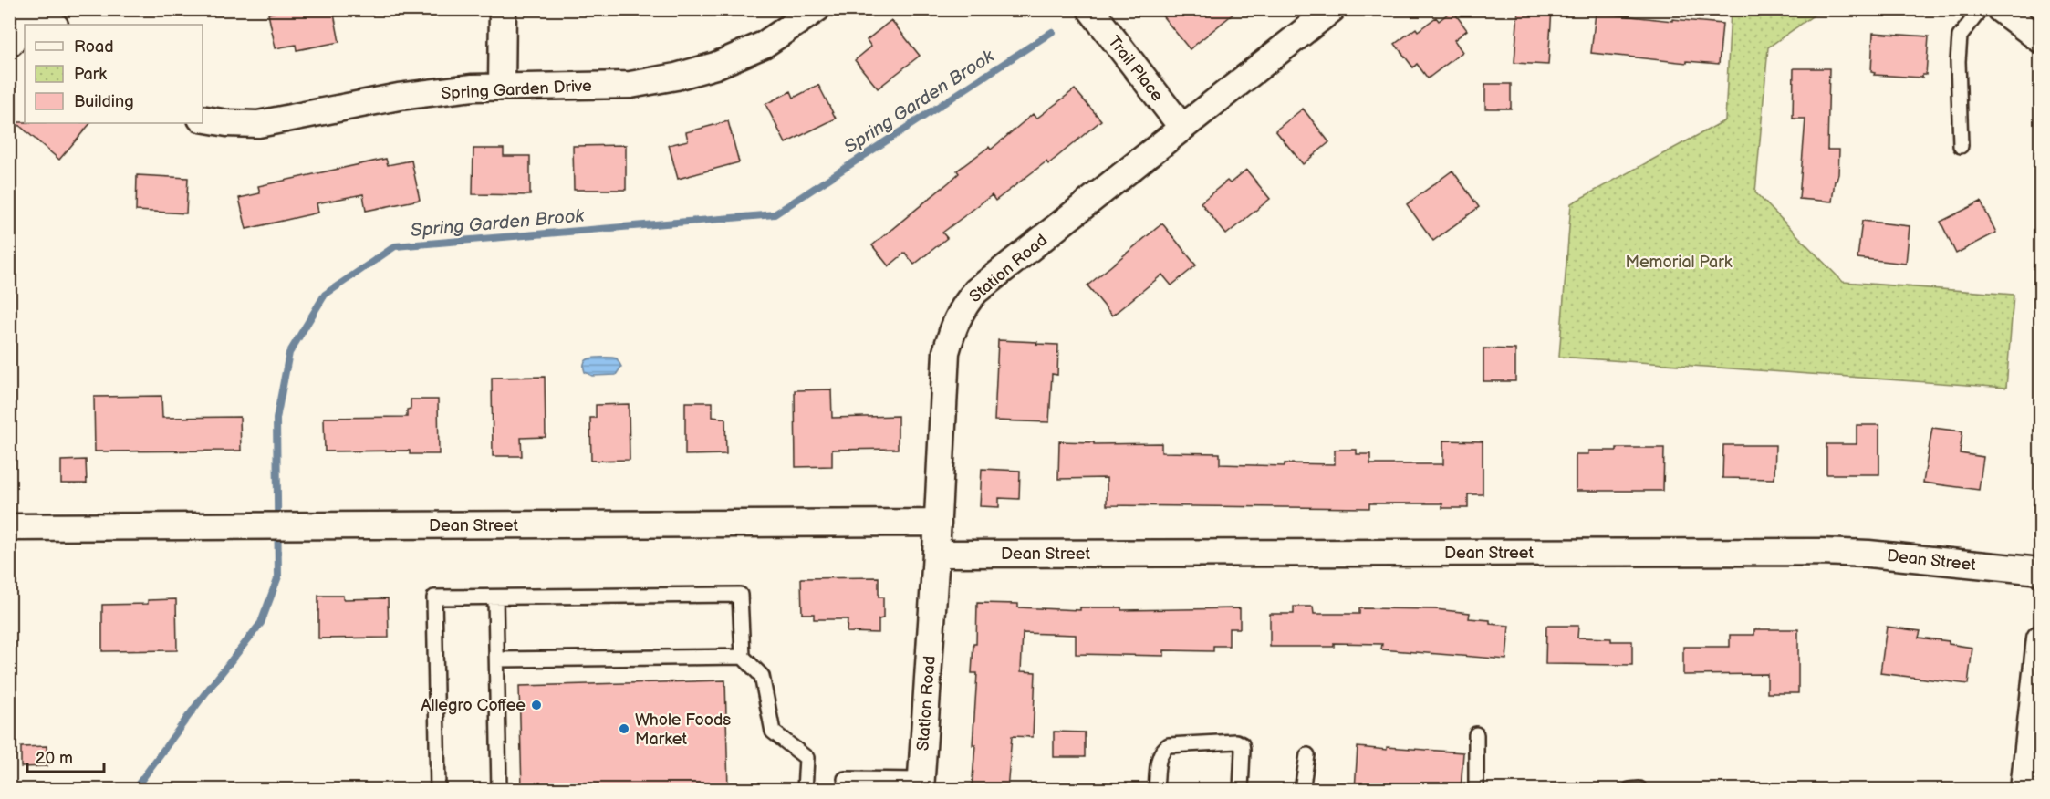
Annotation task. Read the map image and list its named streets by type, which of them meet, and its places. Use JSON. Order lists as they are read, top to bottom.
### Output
{
  "streets": {
    "street": [
      "Trail Place",
      "Spring Garden Drive",
      "Station Road",
      "Dean Street"
    ]
  },
  "crossings": [
    ["Trail Place", "Station Road"],
    ["Station Road", "Dean Street"]
  ],
  "water": ["Spring Garden Brook"],
  "parks": ["Memorial Park"],
  "places": ["Allegro Coffee", "Whole Foods Market"],
  "legend": ["Road", "Park", "Building"],
  "scale_bar": "20 m"
}
